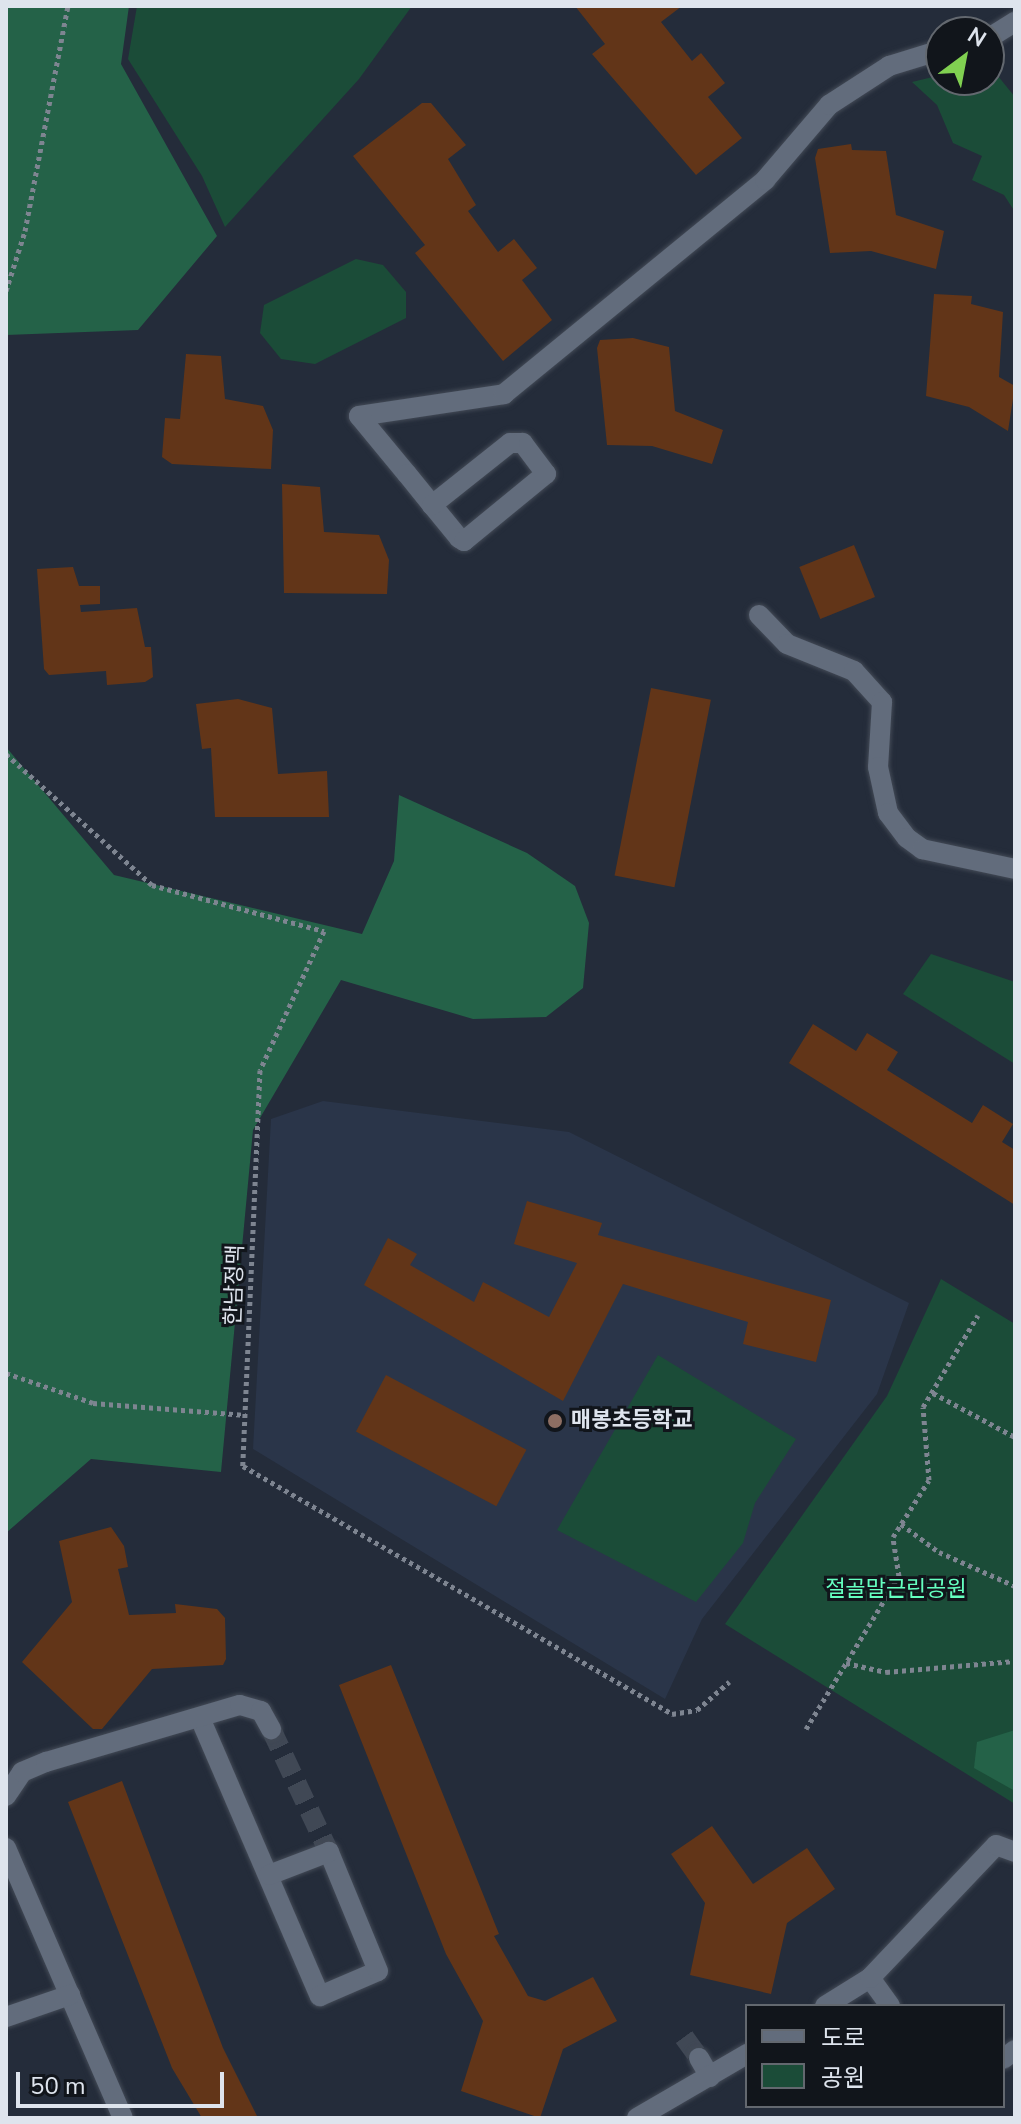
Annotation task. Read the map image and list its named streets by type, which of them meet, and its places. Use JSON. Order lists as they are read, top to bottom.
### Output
{
  "streets": {
    "path": ["한남정맥"]
  },
  "parks": ["절골말근린공원"],
  "places": ["매봉초등학교"],
  "legend": ["도로", "공원"],
  "scale_bar": "50 m",
  "north": "top right"
}
